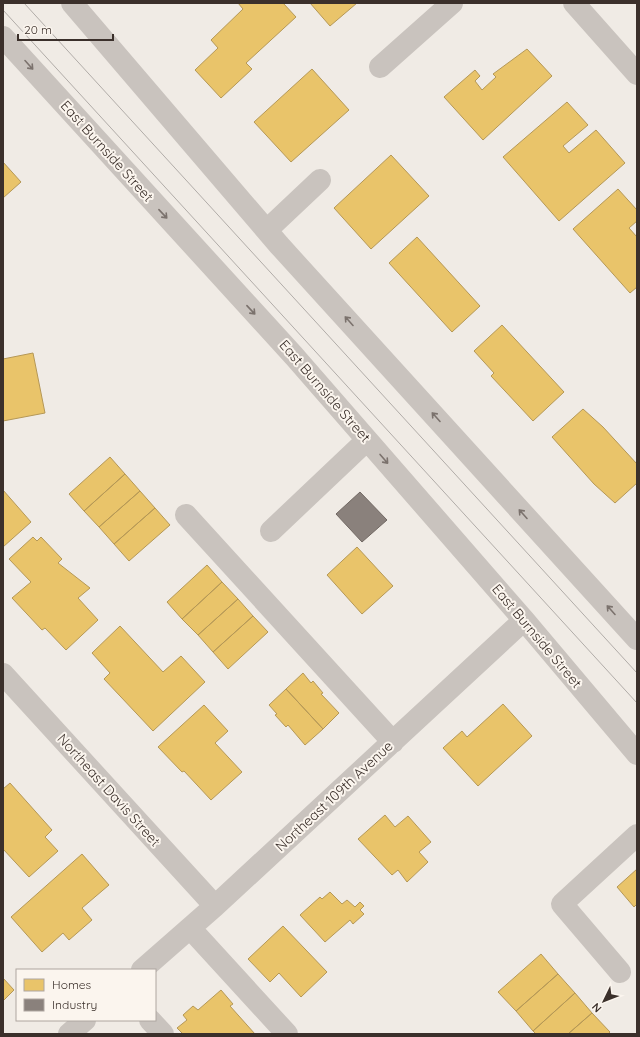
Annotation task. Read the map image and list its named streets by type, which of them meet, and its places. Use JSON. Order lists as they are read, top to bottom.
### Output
{
  "streets": {
    "street": ["East Burnside Street", "Northeast Davis Street", "Northeast 109th Avenue"]
  },
  "crossings": [
    ["East Burnside Street", "Northeast 109th Avenue"],
    ["Northeast Davis Street", "Northeast 109th Avenue"]
  ],
  "legend": ["Homes", "Industry"],
  "scale_bar": "20 m",
  "north": "bottom left"
}
